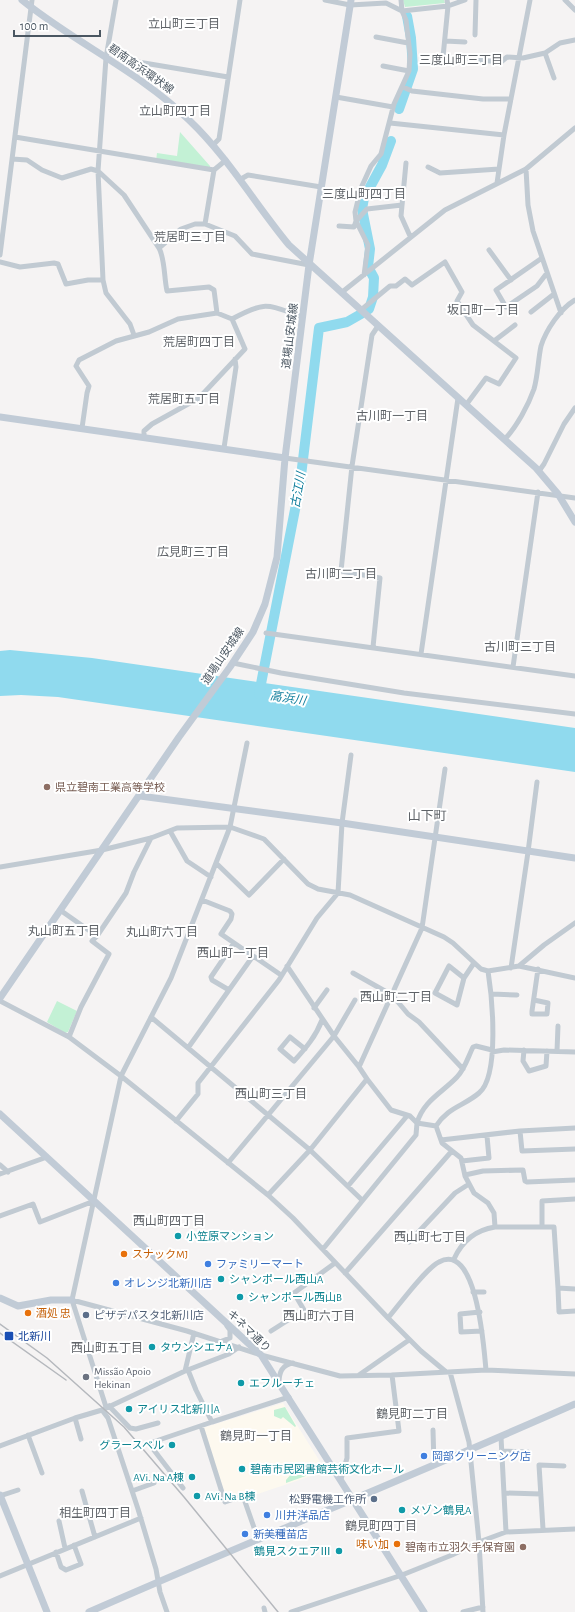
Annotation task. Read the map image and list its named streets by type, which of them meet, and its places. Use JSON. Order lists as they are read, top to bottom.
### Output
{
  "streets": {
    "street": ["碧南高浜環状線", "道場山安城線", "キネマ通り"]
  },
  "crossings": [
    ["碧南高浜環状線", "道場山安城線"]
  ],
  "districts": [
    "立山町三丁目",
    "三度山町三丁目",
    "立山町四丁目",
    "三度山町四丁目",
    "荒居町三丁目",
    "坂口町一丁目",
    "荒居町四丁目",
    "荒居町五丁目",
    "古川町一丁目",
    "広見町三丁目",
    "古川町二丁目",
    "古川町三丁目",
    "山下町",
    "丸山町五丁目",
    "丸山町六丁目",
    "西山町一丁目",
    "西山町二丁目",
    "西山町三丁目",
    "西山町四丁目",
    "西山町七丁目",
    "西山町六丁目",
    "西山町五丁目",
    "鶴見町二丁目",
    "鶴見町一丁目",
    "相生町四丁目",
    "鶴見町四丁目"
  ],
  "water": ["古江川", "高浜川"],
  "places": {
    "other": [
      "県立碧南工業高等学校",
      "小笠原マンション",
      "スナックMJ",
      "ファミリーマート",
      "シャンポール西山A",
      "オレンジ北新川店",
      "シャンポール西山B",
      "酒処 忠",
      "ピザデパスタ北新川店",
      "タウンシエナA",
      "Missão Apoio Hekinan",
      "エフルーチェ",
      "アイリス北新川A",
      "グラースベル",
      "岡部クリーニング店",
      "碧南市民図書館芸術文化ホール",
      "AVi. Na A棟",
      "AVi. Na B棟",
      "松野電機工作所",
      "メゾン鶴見A",
      "川井洋品店",
      "新美種苗店",
      "味い加",
      "碧南市立羽久手保育園",
      "鶴見スクエアⅢ"
    ],
    "transit": ["北新川"]
  },
  "scale_bar": "100 m"
}
